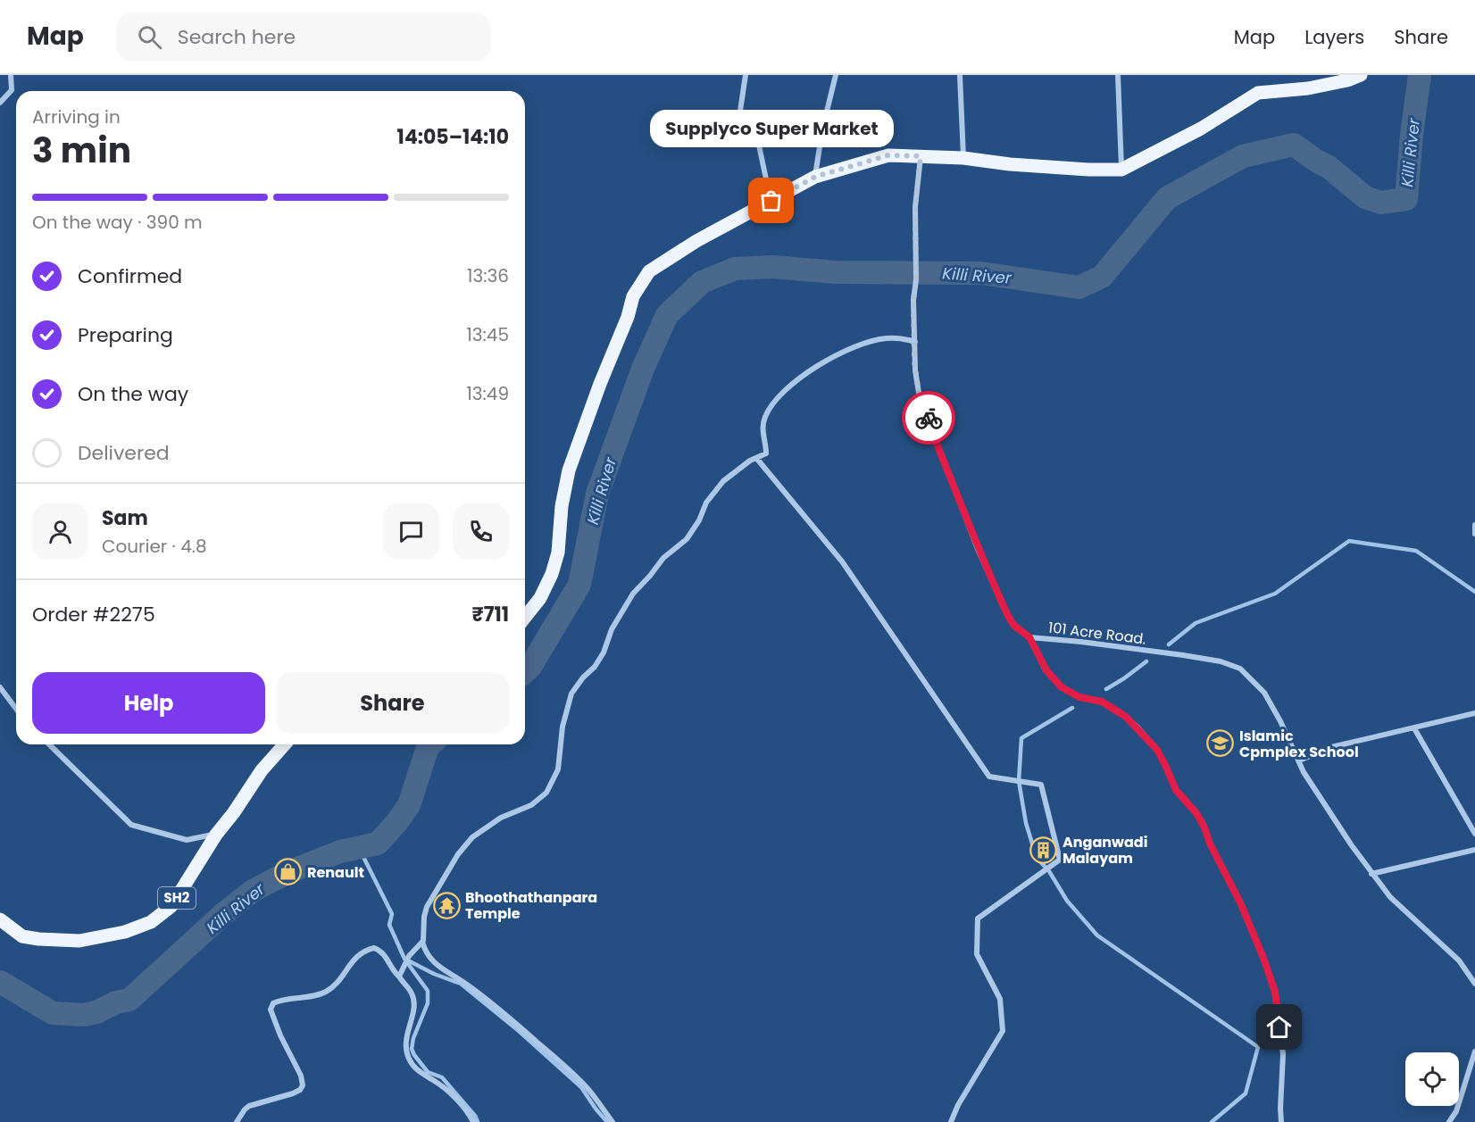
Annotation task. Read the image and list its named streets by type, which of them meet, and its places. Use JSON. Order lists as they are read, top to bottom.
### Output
{
  "streets": {
    "main road": ["SH2"],
    "street": ["101 Acre Road."]
  },
  "water": ["Killi River"],
  "places": {
    "other": ["Supplyco Super Market"],
    "school or university": ["Islamic Cpmplex School"],
    "building": ["Anganwadi Malayam"],
    "shop": ["Renault"],
    "temple": ["Bhoothathanpara Temple"]
  },
  "page": {
    "header": "Map",
    "search": "Search here",
    "nav": ["Map", "Layers", "Share"],
    "heading": ["3 min", "Arriving in", "14:05–14:10"],
    "panel": [
      "Sam",
      "Courier · 4.8",
      "Order #2275",
      "₹711"
    ],
    "bubble": "Supplyco Super Market",
    "bar": "On the way · 390 m",
    "list": [
      ["Confirmed", "13:36"],
      ["Preparing", "13:45"],
      ["On the way", "13:49"],
      "Delivered"
    ],
    "buttons": ["Help", "Share"]
  }
}
